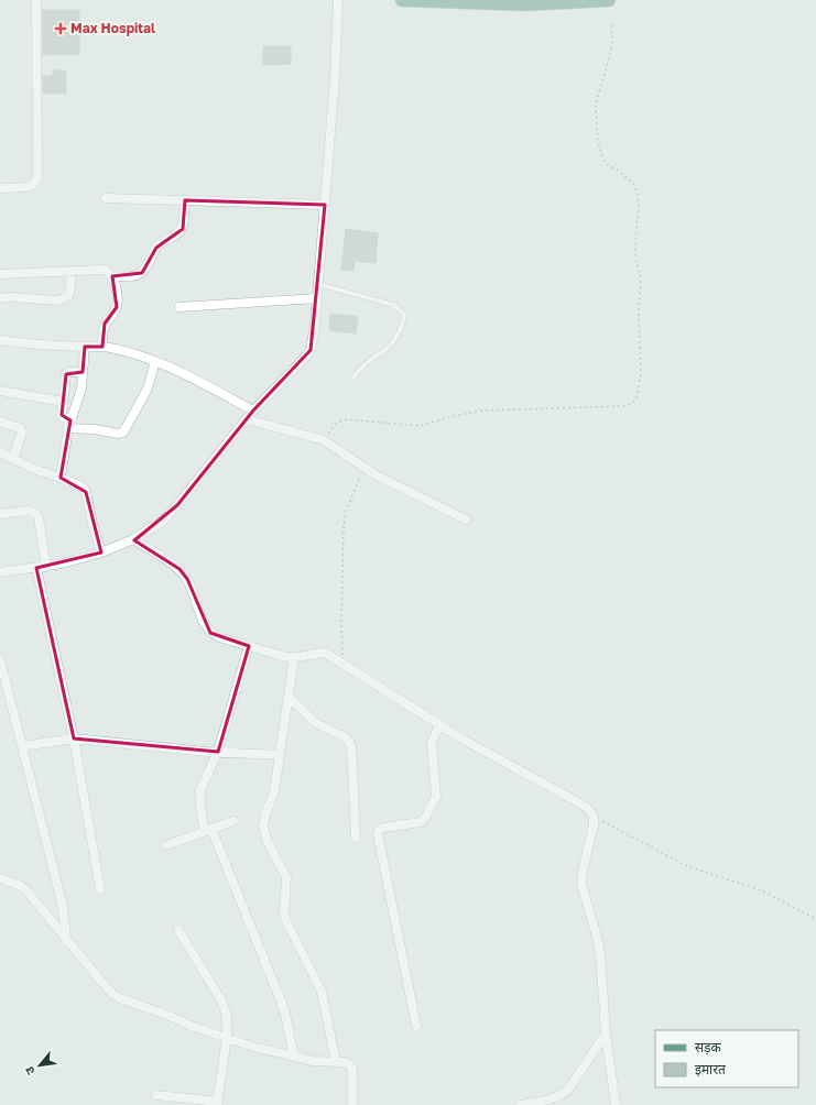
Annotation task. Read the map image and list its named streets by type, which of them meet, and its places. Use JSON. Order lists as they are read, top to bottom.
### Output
{
  "places": {
    "health": ["Max Hospital"]
  },
  "legend": ["सड़क", "इमारत"],
  "north": "bottom left"
}
